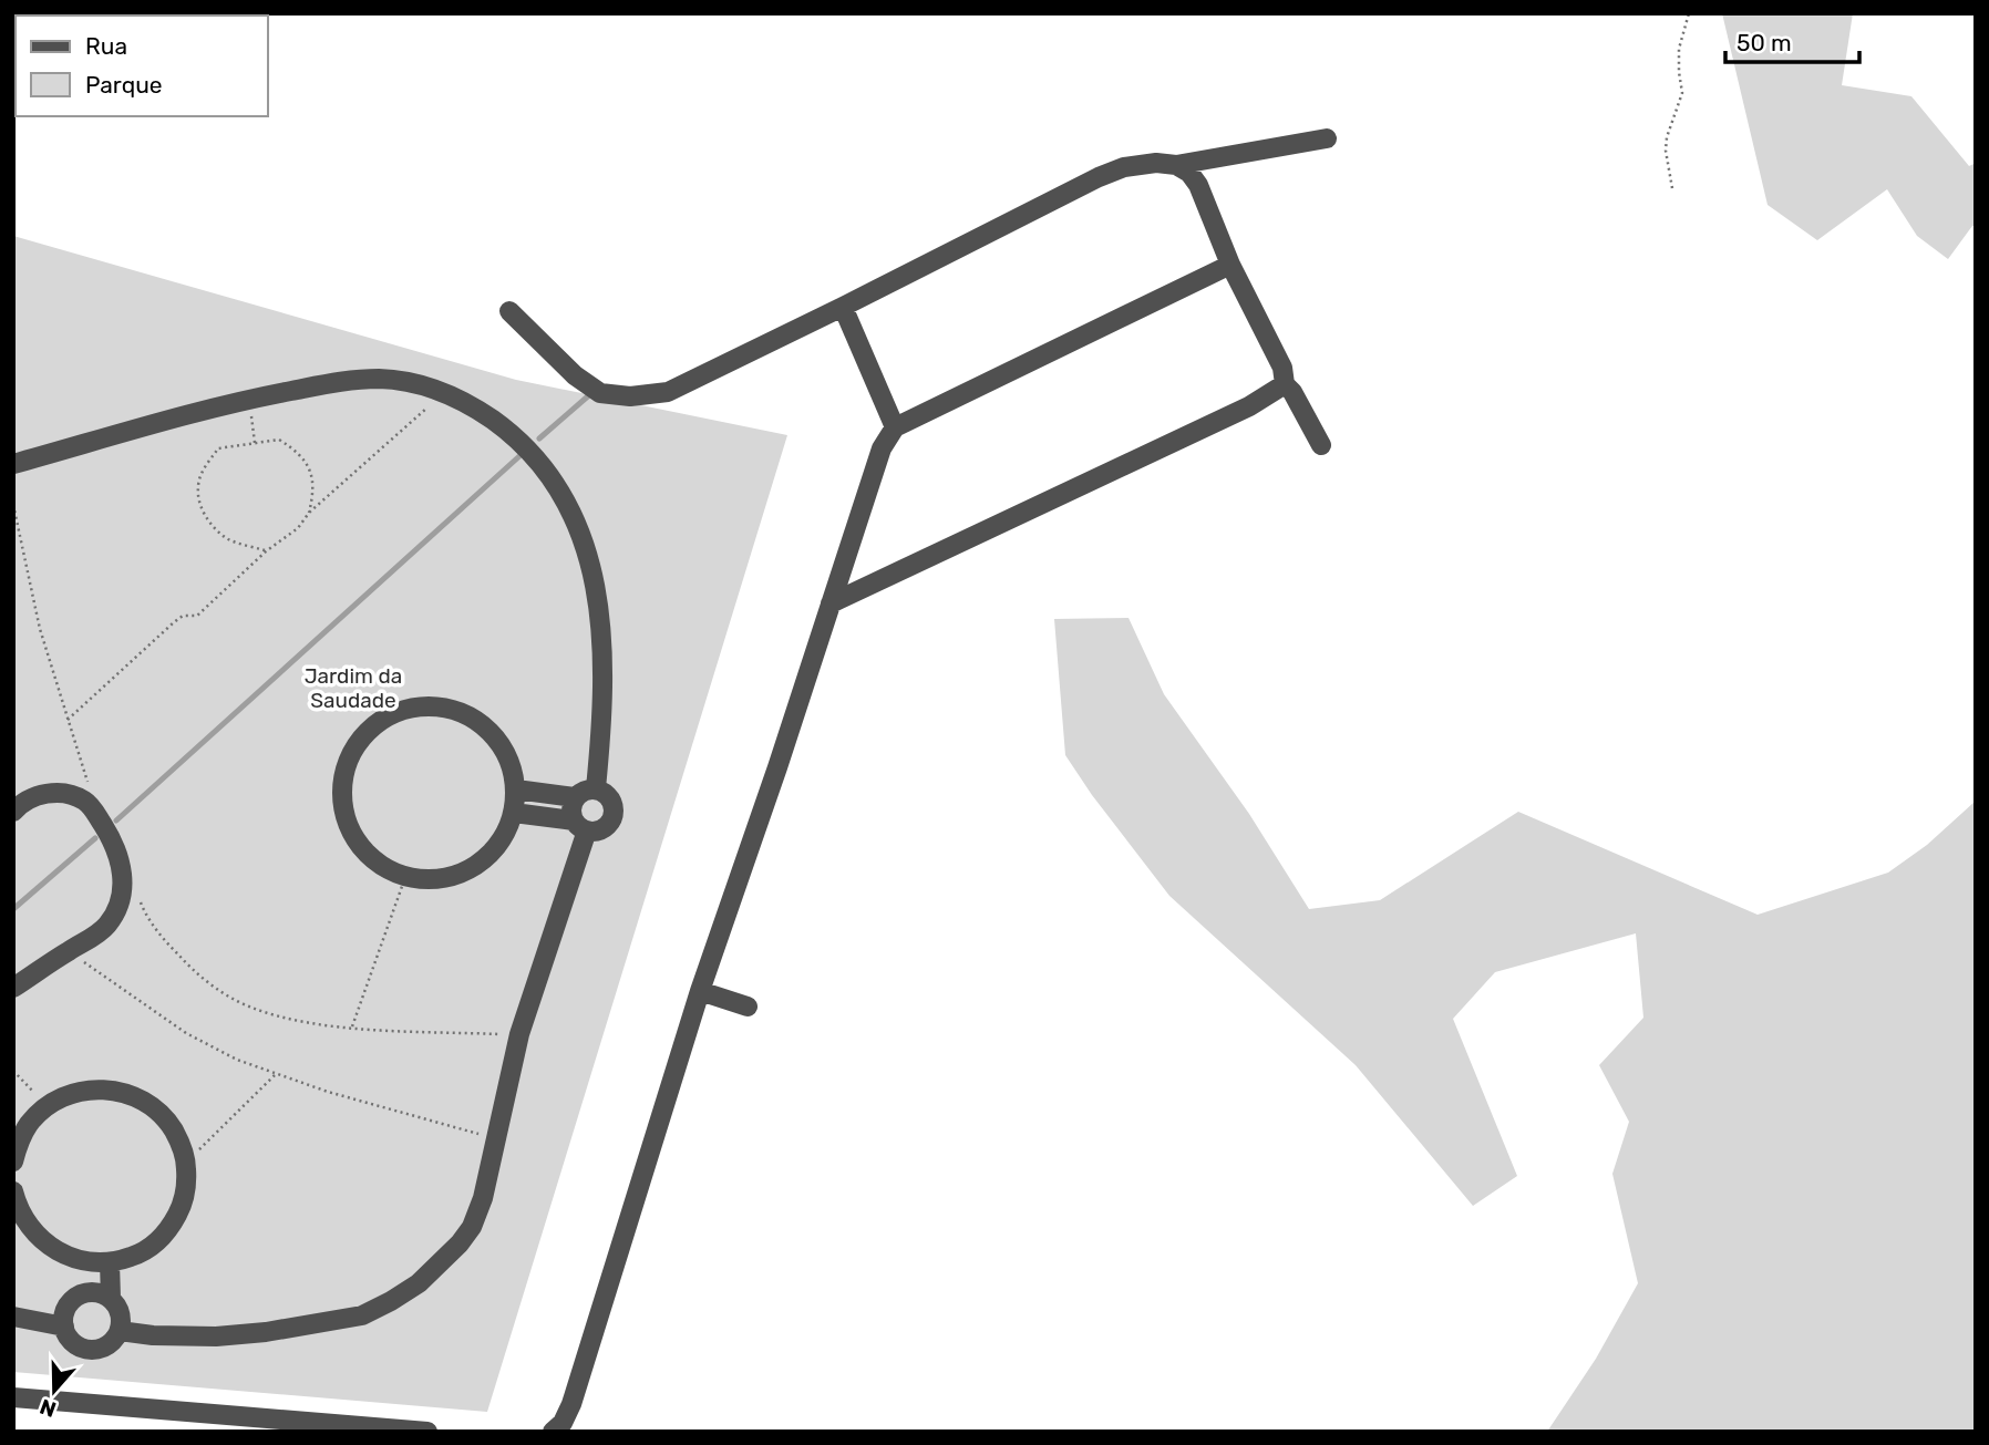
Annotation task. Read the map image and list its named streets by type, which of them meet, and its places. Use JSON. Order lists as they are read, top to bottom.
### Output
{
  "parks": ["Jardim da Saudade"],
  "legend": ["Rua", "Parque"],
  "scale_bar": "50 m",
  "north": "bottom"
}
